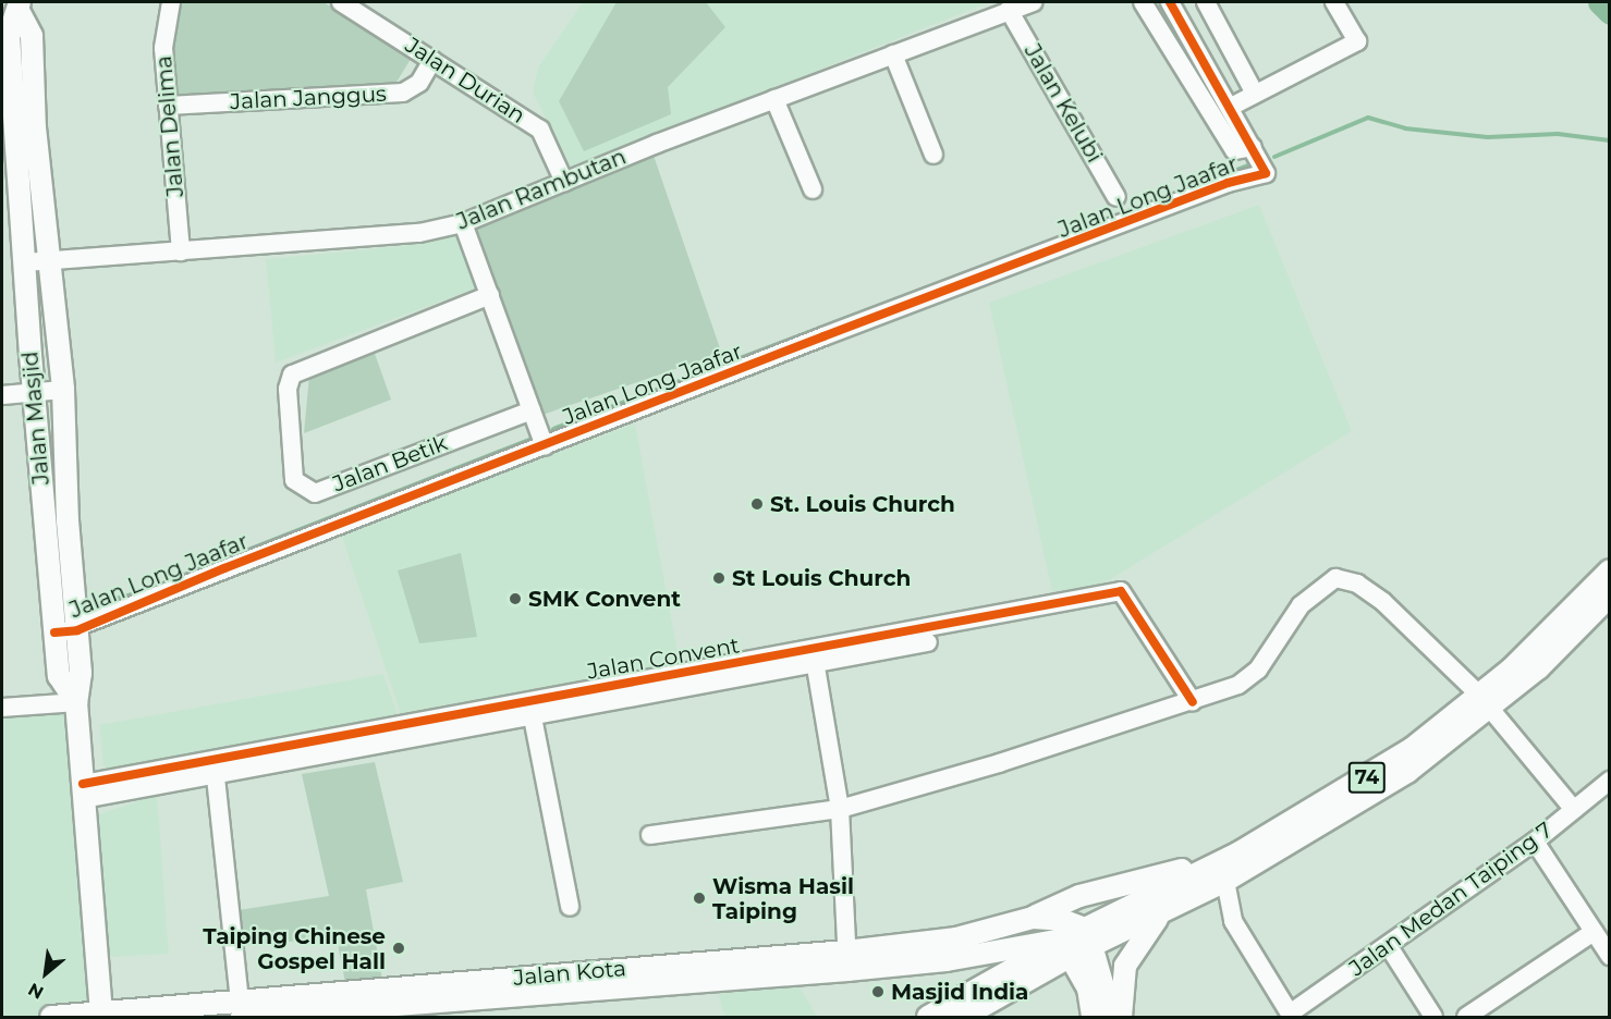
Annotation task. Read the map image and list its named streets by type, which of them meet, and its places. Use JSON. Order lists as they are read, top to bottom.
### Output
{
  "streets": {
    "main road": ["Jalan Masjid", "74", "Jalan Kota"],
    "street": [
      "Jalan Durian",
      "Jalan Janggus",
      "Jalan Kelubi",
      "Jalan Delima",
      "Jalan Rambutan",
      "Jalan Long Jaafar",
      "Jalan Betik",
      "Jalan Convent",
      "Jalan Medan Taiping 7"
    ]
  },
  "crossings": [
    ["Jalan Durian", "Jalan Janggus"],
    ["Jalan Durian", "Jalan Rambutan"],
    ["Jalan Janggus", "Jalan Delima"],
    ["Jalan Kelubi", "Jalan Rambutan"],
    ["Jalan Delima", "Jalan Rambutan"],
    ["Jalan Rambutan", "Jalan Masjid"],
    ["Jalan Long Jaafar", "Jalan Masjid"],
    ["Jalan Masjid", "Jalan Convent"],
    ["Jalan Masjid", "Jalan Kota"],
    ["74", "Jalan Kota"]
  ],
  "places": [
    "St. Louis Church",
    "St Louis Church",
    "SMK Convent",
    "Wisma Hasil Taiping",
    "Taiping Chinese Gospel Hall",
    "Masjid India"
  ],
  "north": "bottom left"
}
